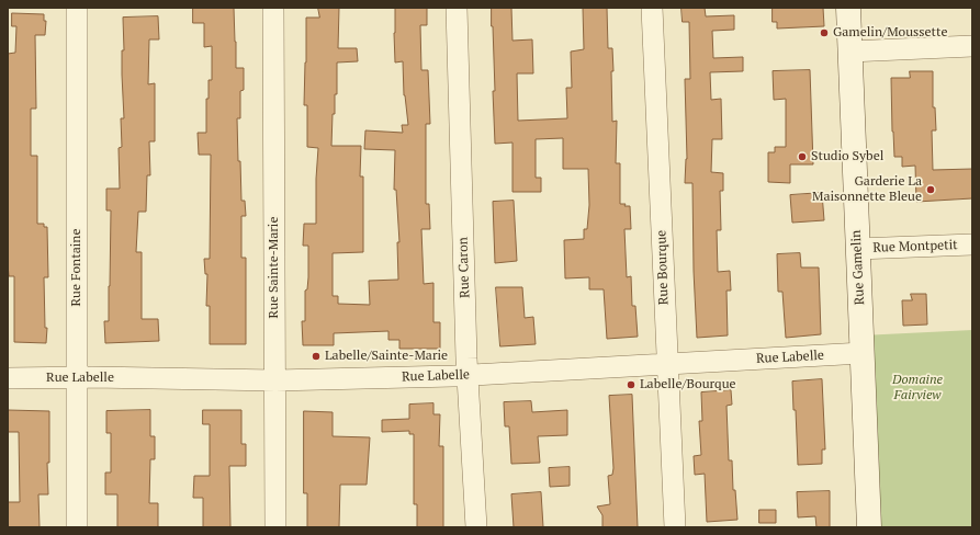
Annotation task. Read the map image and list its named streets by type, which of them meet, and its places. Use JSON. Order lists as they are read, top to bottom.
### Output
{
  "streets": {
    "street": [
      "Rue Montpetit",
      "Rue Fontaine",
      "Rue Sainte-Marie",
      "Rue Caron",
      "Rue Bourque",
      "Rue Gamelin",
      "Rue Labelle"
    ]
  },
  "crossings": [
    ["Rue Montpetit", "Rue Gamelin"],
    ["Rue Fontaine", "Rue Labelle"],
    ["Rue Sainte-Marie", "Rue Labelle"],
    ["Rue Caron", "Rue Labelle"],
    ["Rue Bourque", "Rue Labelle"],
    ["Rue Gamelin", "Rue Labelle"]
  ],
  "parks": ["Domaine Fairview"],
  "places": [
    "Gamelin/Moussette",
    "Studio Sybel",
    "Garderie La Maisonnette Bleue",
    "Labelle/Sainte-Marie",
    "Labelle/Bourque"
  ]
}
